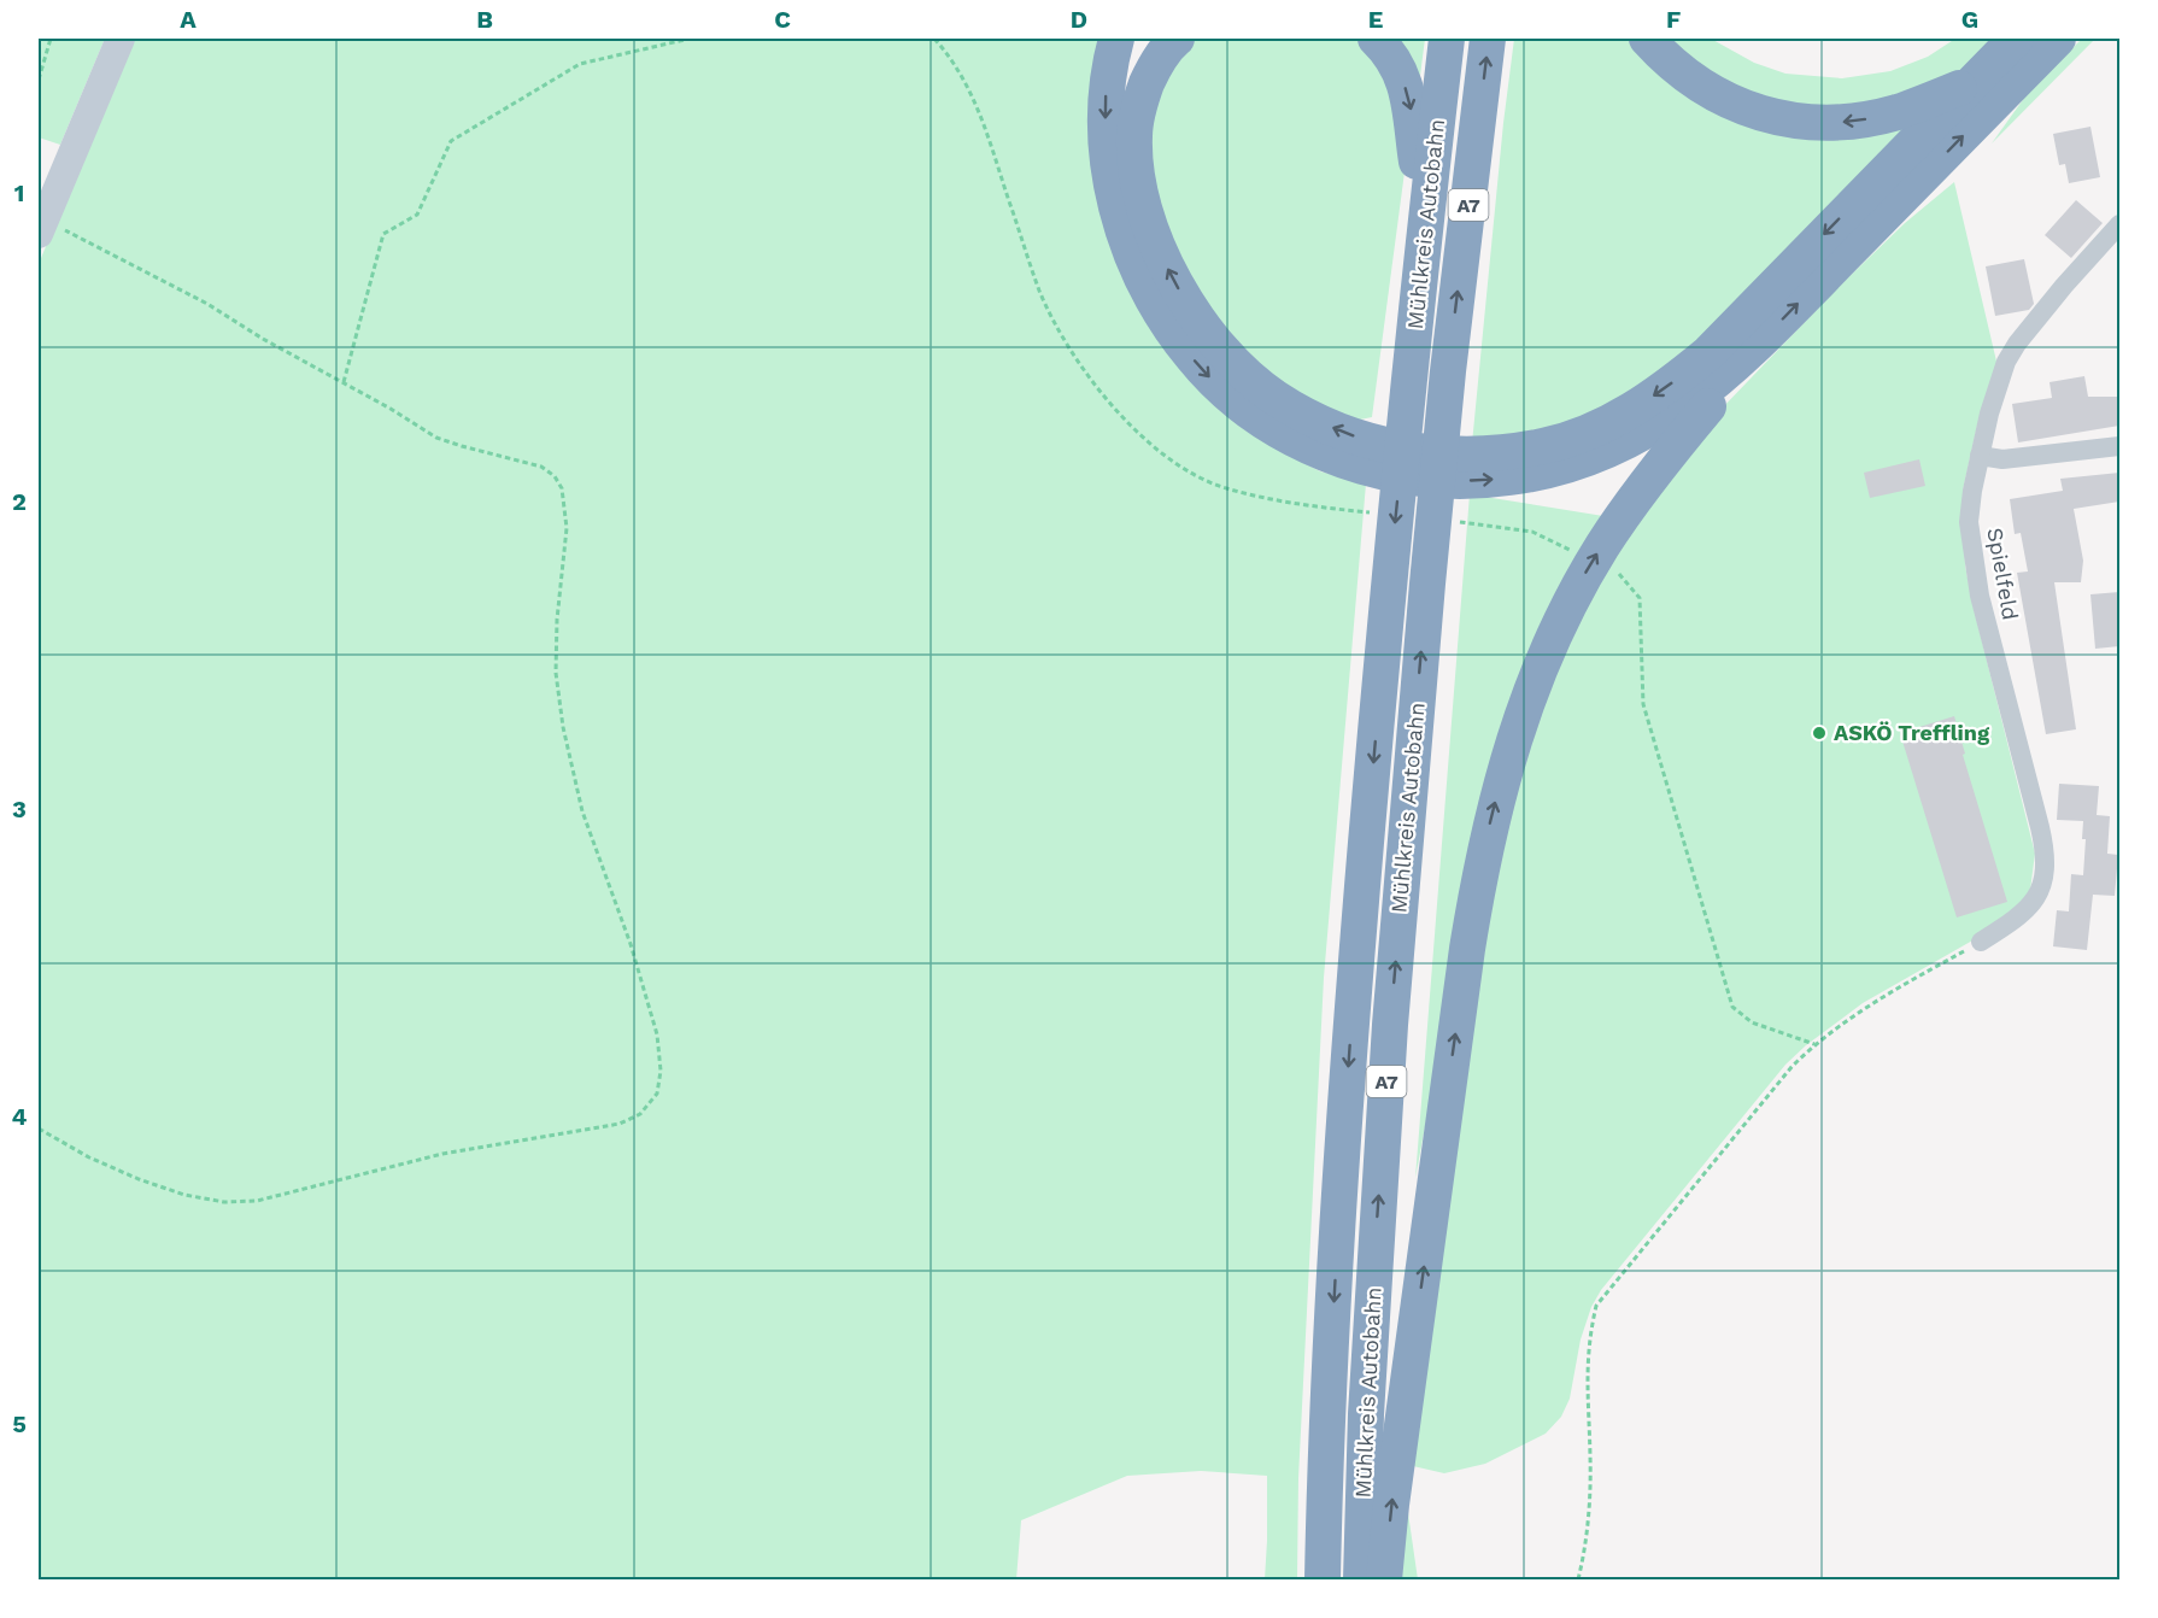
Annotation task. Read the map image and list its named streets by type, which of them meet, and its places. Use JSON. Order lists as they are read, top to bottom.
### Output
{
  "streets": {
    "highway": ["A7", "Mühlkreis Autobahn"],
    "street": ["Spielfeld"]
  },
  "places": ["ASKÖ Treffling"],
  "grid": {
    "columns": [
      "A",
      "B",
      "C",
      "D",
      "E",
      "F",
      "G"
    ],
    "rows": [
      "1",
      "2",
      "3",
      "4",
      "5"
    ]
  }
}
